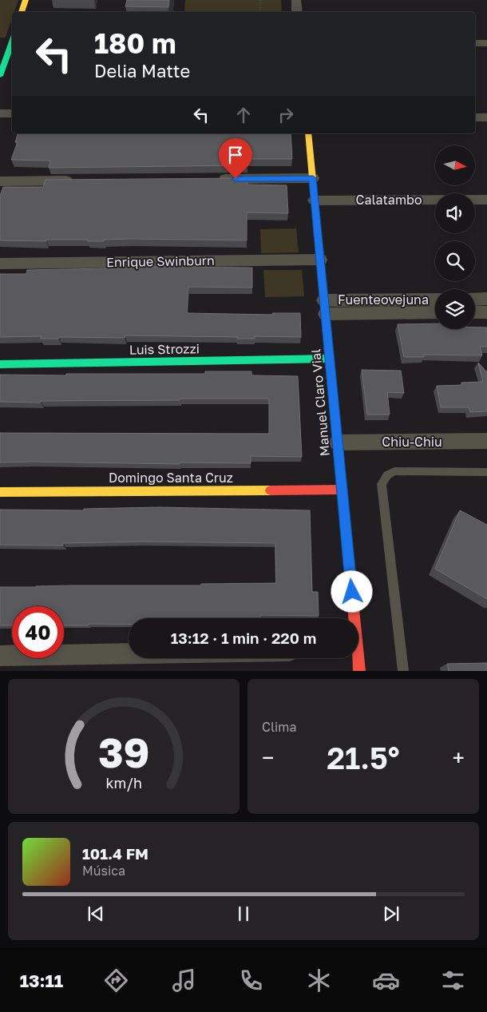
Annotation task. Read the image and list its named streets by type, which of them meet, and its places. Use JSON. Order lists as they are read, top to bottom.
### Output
{
  "streets": {
    "street": [
      "Calatambo",
      "Enrique Swinburn",
      "Fuenteovejuna",
      "Luis Strozzi",
      "Manuel Claro Vial",
      "Chiu-Chiu",
      "Domingo Santa Cruz"
    ]
  },
  "crossings": [
    ["Calatambo", "Manuel Claro Vial"],
    ["Enrique Swinburn", "Manuel Claro Vial"],
    ["Fuenteovejuna", "Manuel Claro Vial"],
    ["Luis Strozzi", "Manuel Claro Vial"],
    ["Manuel Claro Vial", "Chiu-Chiu"],
    ["Manuel Claro Vial", "Domingo Santa Cruz"]
  ],
  "north": "right",
  "page": {
    "turn": ["180 m", "Delia Matte"],
    "limit": "40",
    "trip": "13:12 · 1 min · 220 m",
    "tile": "Clima",
    "heat": ["−", "21.5°", "+"],
    "song": ["101.4 FM", "Música"],
    "tabs": "13:11",
    "gauge": ["39", "km/h"]
  }
}
